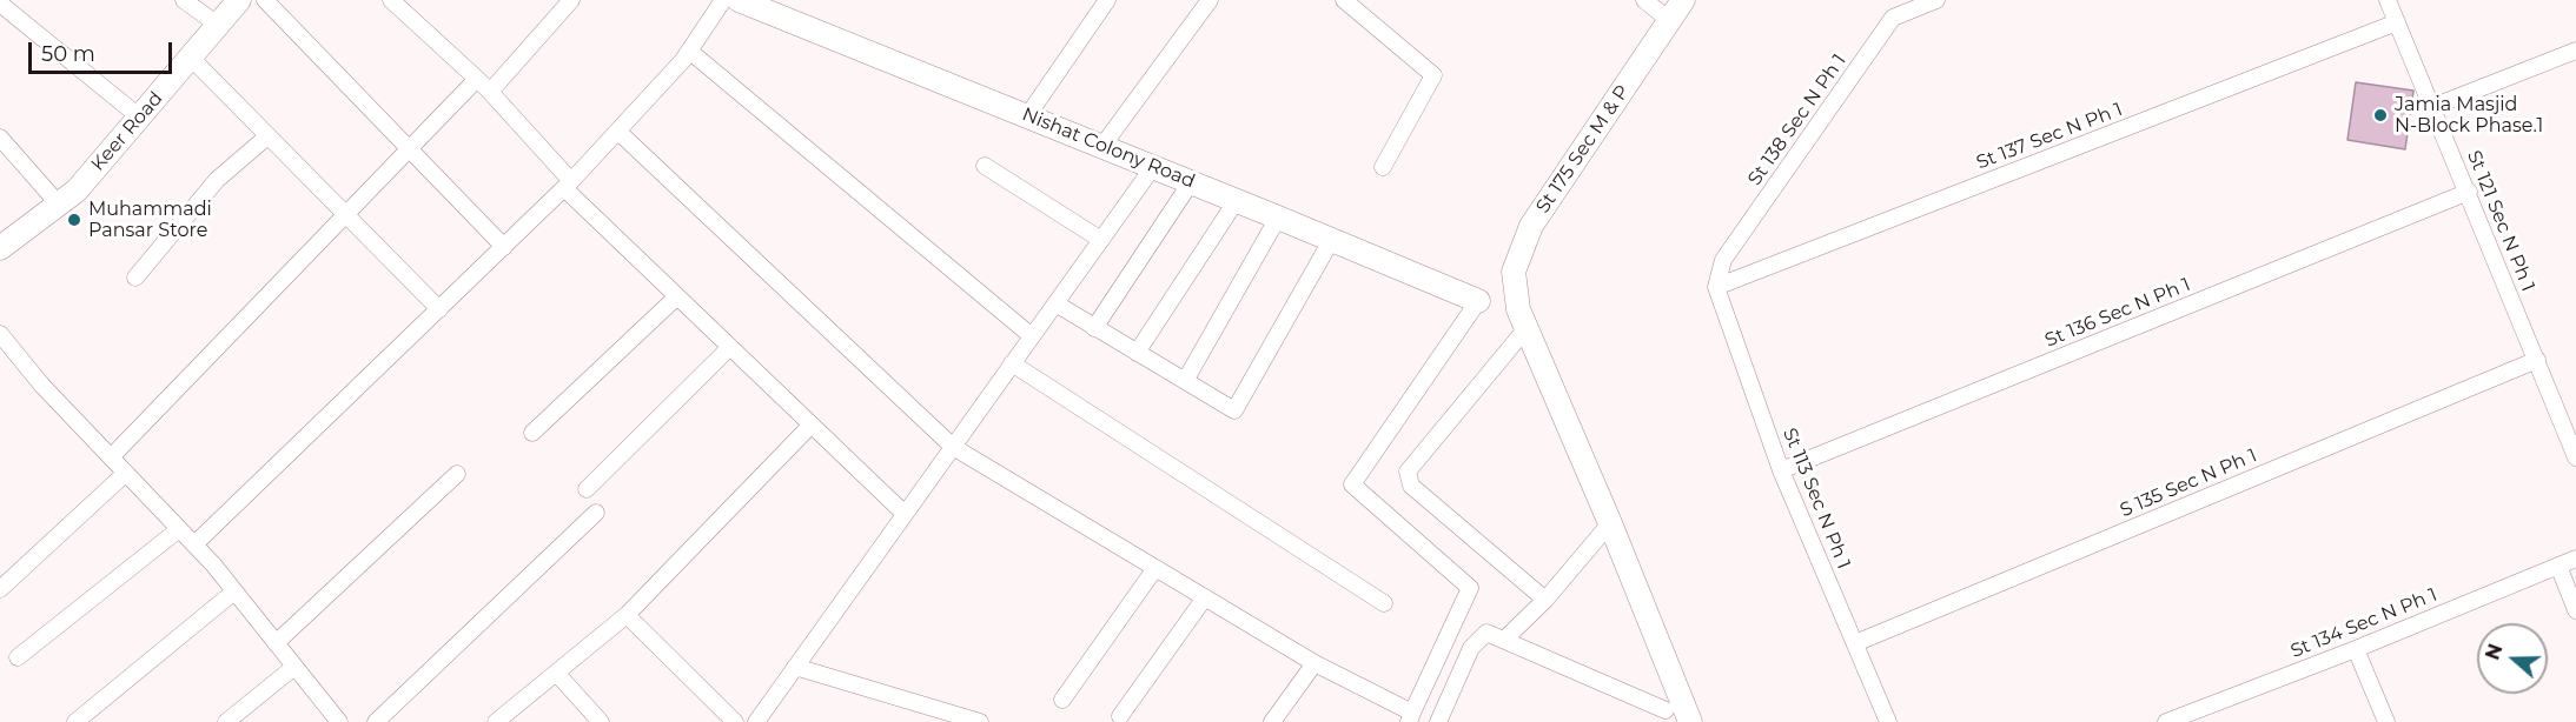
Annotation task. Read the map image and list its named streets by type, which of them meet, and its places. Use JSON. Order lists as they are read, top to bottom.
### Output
{
  "streets": {
    "street": [
      "St 138 Sec N Ph 1",
      "Keer Road",
      "St 137 Sec N Ph 1",
      "Nishat Colony Road",
      "St 175 Sec M & P",
      "St 121 Sec N Ph 1",
      "St 136 Sec N Ph 1",
      "S 135 Sec N Ph 1",
      "St 113 Sec N Ph 1",
      "St 134 Sec N Ph 1"
    ]
  },
  "crossings": [
    ["St 138 Sec N Ph 1", "St 137 Sec N Ph 1"],
    ["St 138 Sec N Ph 1", "St 113 Sec N Ph 1"],
    ["St 137 Sec N Ph 1", "St 121 Sec N Ph 1"],
    ["St 137 Sec N Ph 1", "St 113 Sec N Ph 1"],
    ["St 121 Sec N Ph 1", "St 136 Sec N Ph 1"],
    ["St 121 Sec N Ph 1", "S 135 Sec N Ph 1"],
    ["St 136 Sec N Ph 1", "St 113 Sec N Ph 1"],
    ["S 135 Sec N Ph 1", "St 113 Sec N Ph 1"]
  ],
  "places": ["Jamia Masjid N-Block Phase.1", "Muhammadi Pansar Store"],
  "scale_bar": "50 m",
  "north": "left"
}
